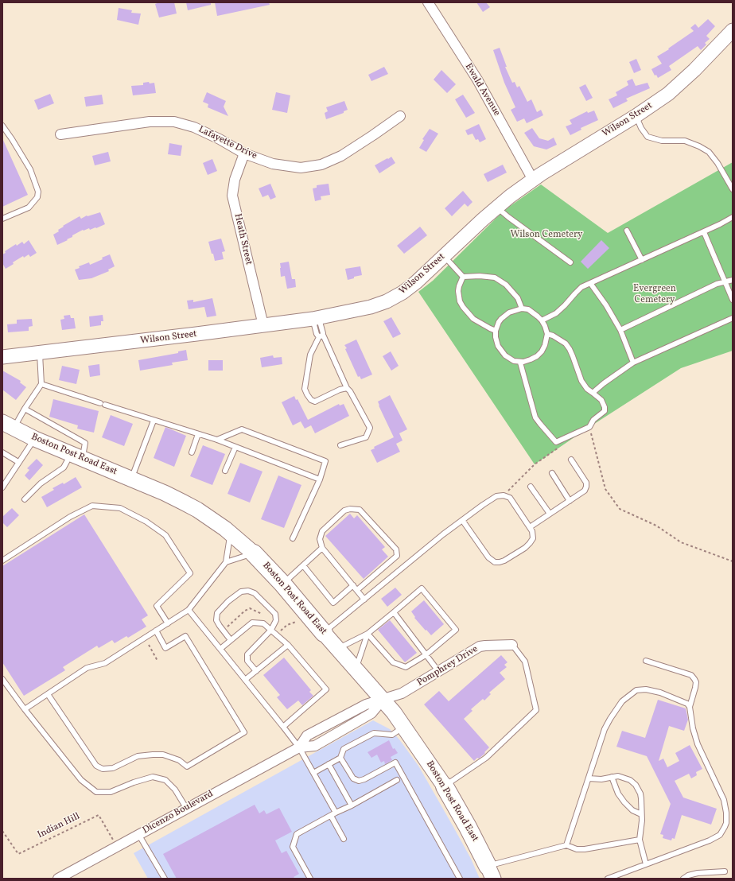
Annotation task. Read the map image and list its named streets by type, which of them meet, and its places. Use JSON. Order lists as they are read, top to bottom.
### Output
{
  "streets": {
    "highway": ["Boston Post Road East"],
    "street": [
      "Ewald Avenue",
      "Wilson Street",
      "Lafayette Drive",
      "Heath Street",
      "Pomphrey Drive",
      "Dicenzo Boulevard"
    ],
    "path": ["Indian Hill"]
  },
  "crossings": [
    ["Ewald Avenue", "Wilson Street"],
    ["Wilson Street", "Heath Street"],
    ["Lafayette Drive", "Heath Street"],
    ["Boston Post Road East", "Pomphrey Drive"],
    ["Boston Post Road East", "Dicenzo Boulevard"],
    ["Pomphrey Drive", "Dicenzo Boulevard"],
    ["Dicenzo Boulevard", "Indian Hill"]
  ],
  "parks": ["Wilson Cemetery", "Evergreen Cemetery"]
}
